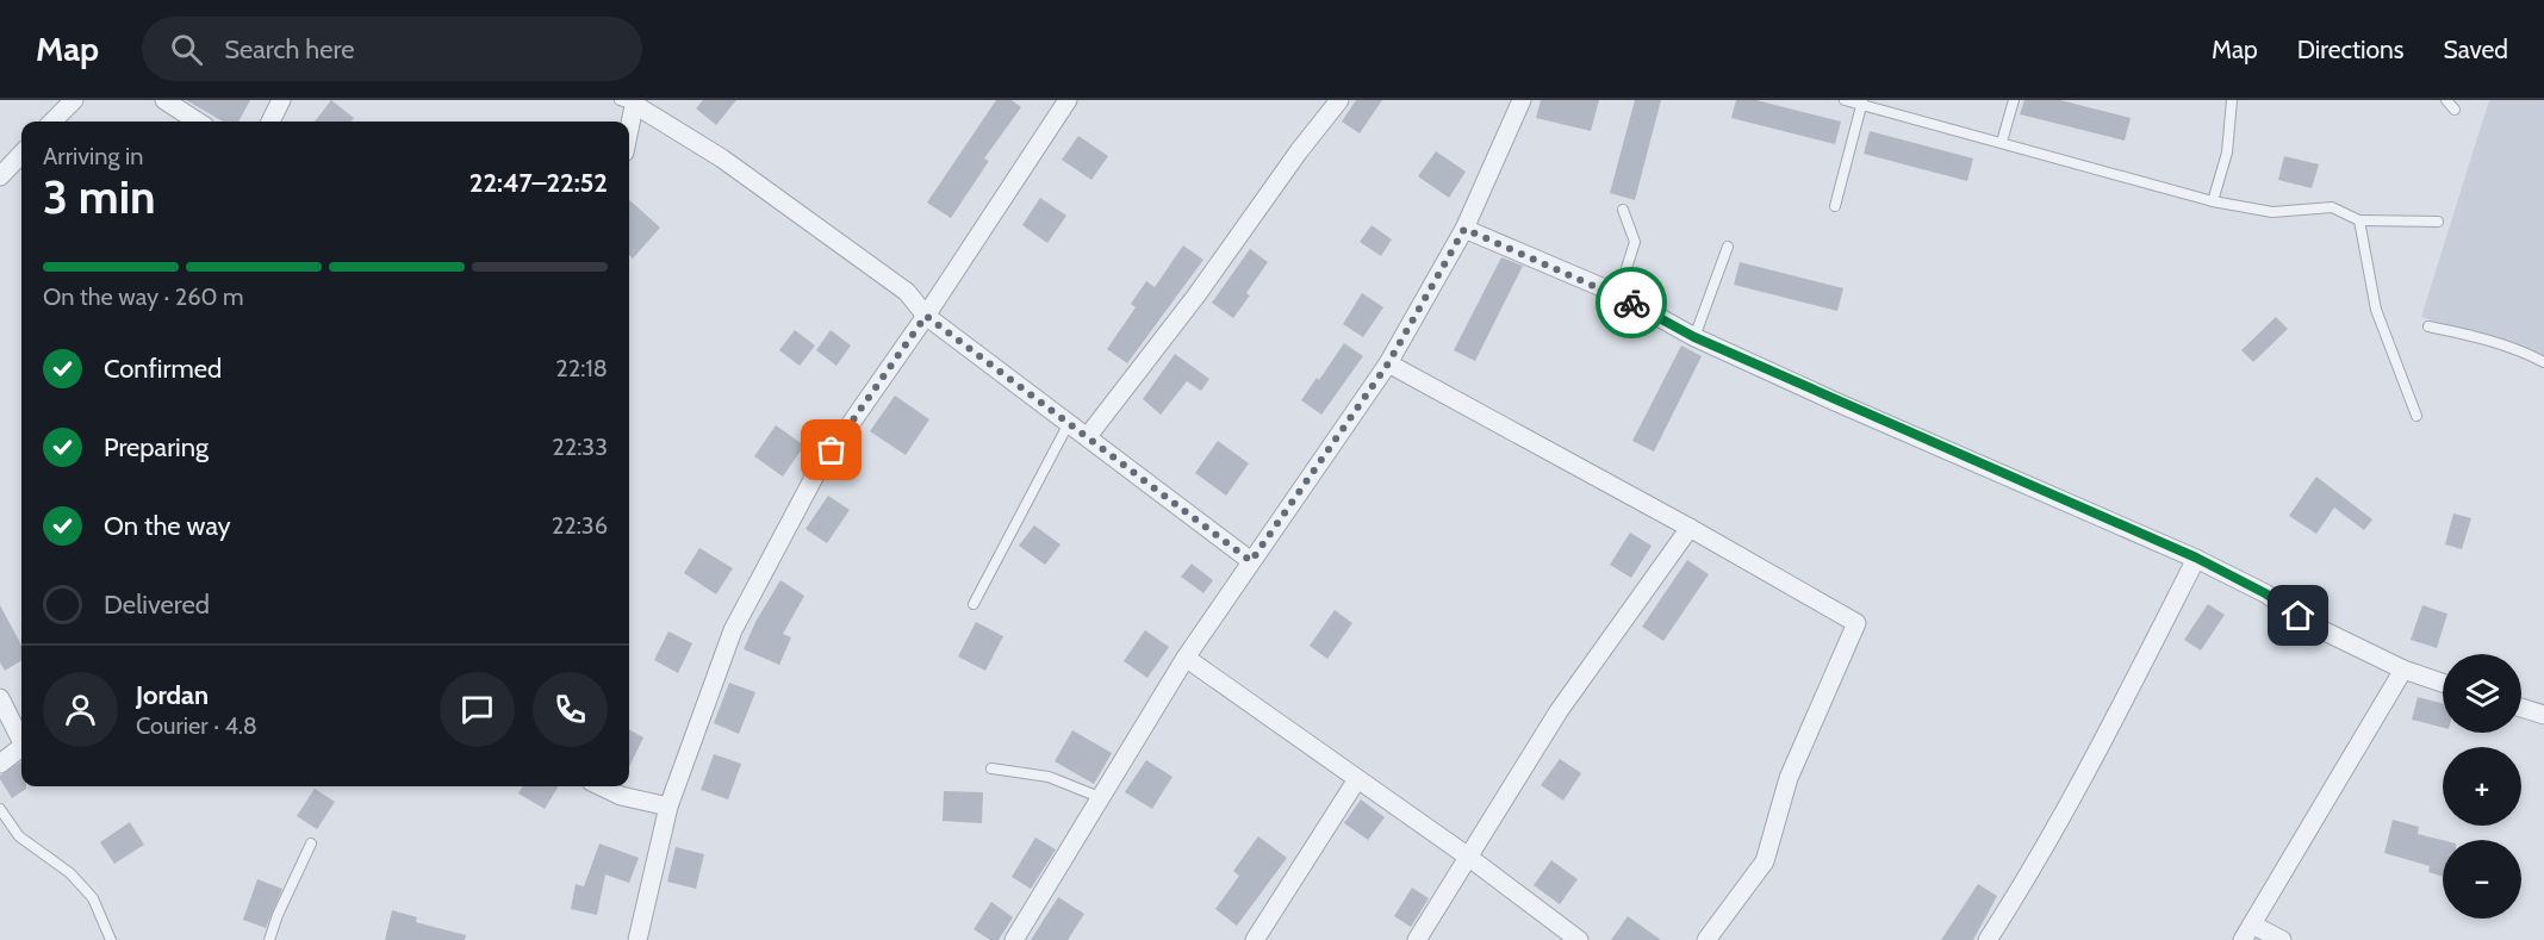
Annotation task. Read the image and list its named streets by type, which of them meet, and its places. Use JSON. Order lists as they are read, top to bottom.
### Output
{
  "page": {
    "header": "Map",
    "search": "Search here",
    "nav": ["Map", "Directions", "Saved"],
    "heading": ["3 min", "Arriving in", "22:47–22:52"],
    "panel": ["Jordan", "Courier · 4.8"],
    "bar": "On the way · 260 m",
    "list": [
      ["Confirmed", "22:18"],
      ["Preparing", "22:33"],
      ["On the way", "22:36"],
      "Delivered"
    ],
    "map_buttons": ["+", "−"]
  }
}
